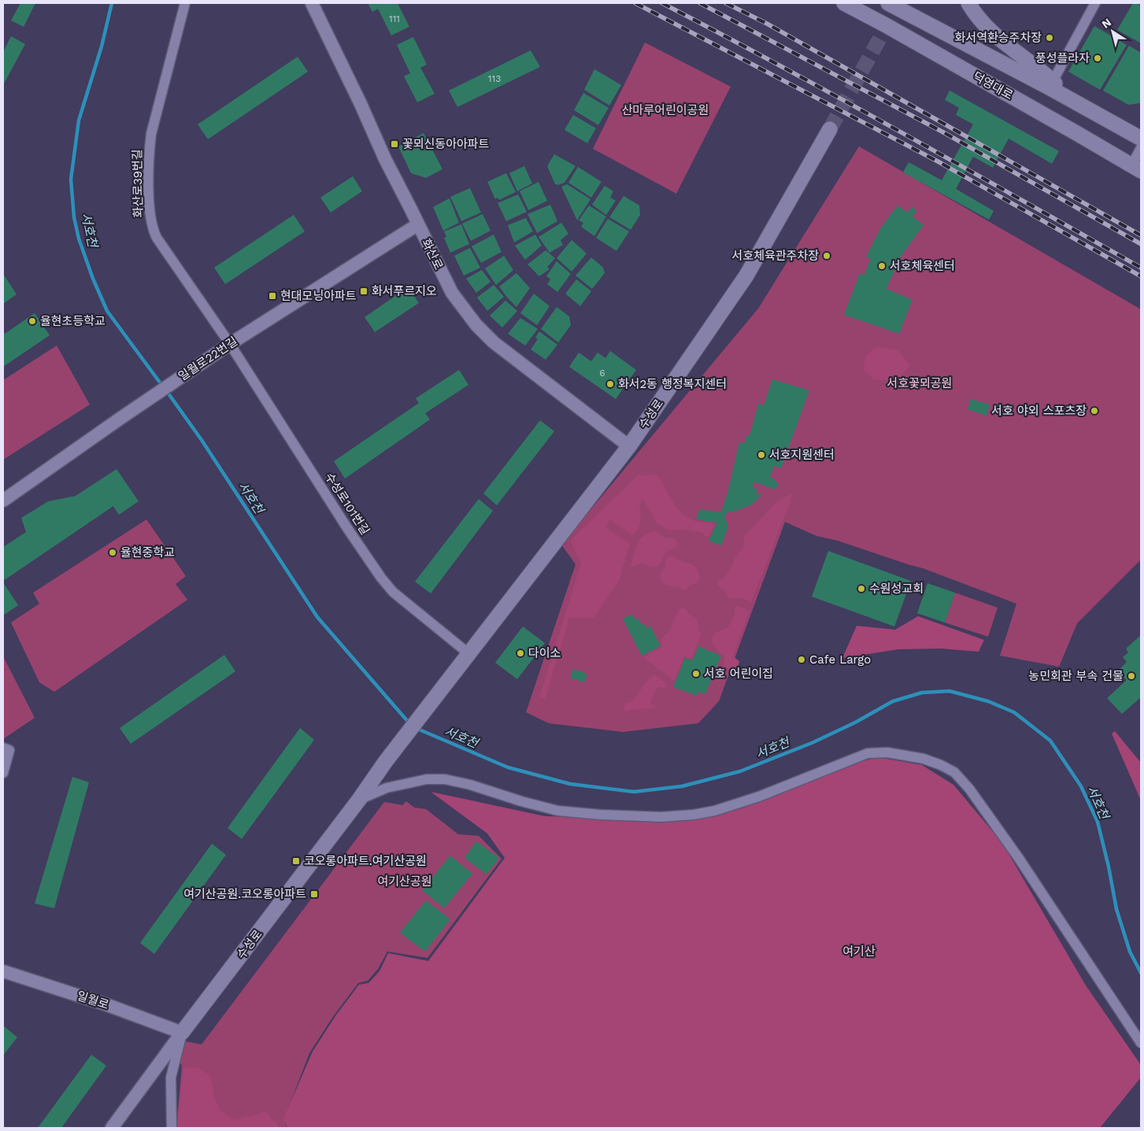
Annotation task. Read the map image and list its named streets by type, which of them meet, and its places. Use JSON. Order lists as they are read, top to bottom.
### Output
{
  "streets": {
    "main road": ["덕영대로", "수성로"],
    "street": [
      "화산로39번길",
      "화산로",
      "일월로22번길",
      "수성로101번길",
      "일월로"
    ]
  },
  "crossings": [
    ["화산로39번길", "일월로22번길"],
    ["화산로39번길", "수성로101번길"],
    ["화산로", "일월로22번길"],
    ["화산로", "수성로"],
    ["일월로22번길", "수성로101번길"],
    ["수성로", "수성로101번길"],
    ["수성로", "일월로"]
  ],
  "water": ["서호천"],
  "parks": [
    "산마루어린이공원",
    "서호꽃뫼공원",
    "여기산공원",
    "여기산"
  ],
  "places": {
    "other": [
      "화서역환승주차장",
      "풍성플라자",
      "서호체육관주차장",
      "서호체육센터",
      "율현초등학교",
      "화서2동 행정복지센터",
      "서호 야외 스포츠장",
      "서호지원센터",
      "율현중학교",
      "수원성교회",
      "다이소",
      "Cafe Largo",
      "서호 어린이집",
      "농민회관 부속 건물"
    ],
    "transit": [
      "꽃뫼신동아아파트",
      "화서푸르지오",
      "현대모닝아파트",
      "코오롱아파트.여기산공원",
      "여기산공원.코오롱아파트"
    ]
  },
  "house_numbers": ["111", "113", "6"],
  "north": "top left"
}
